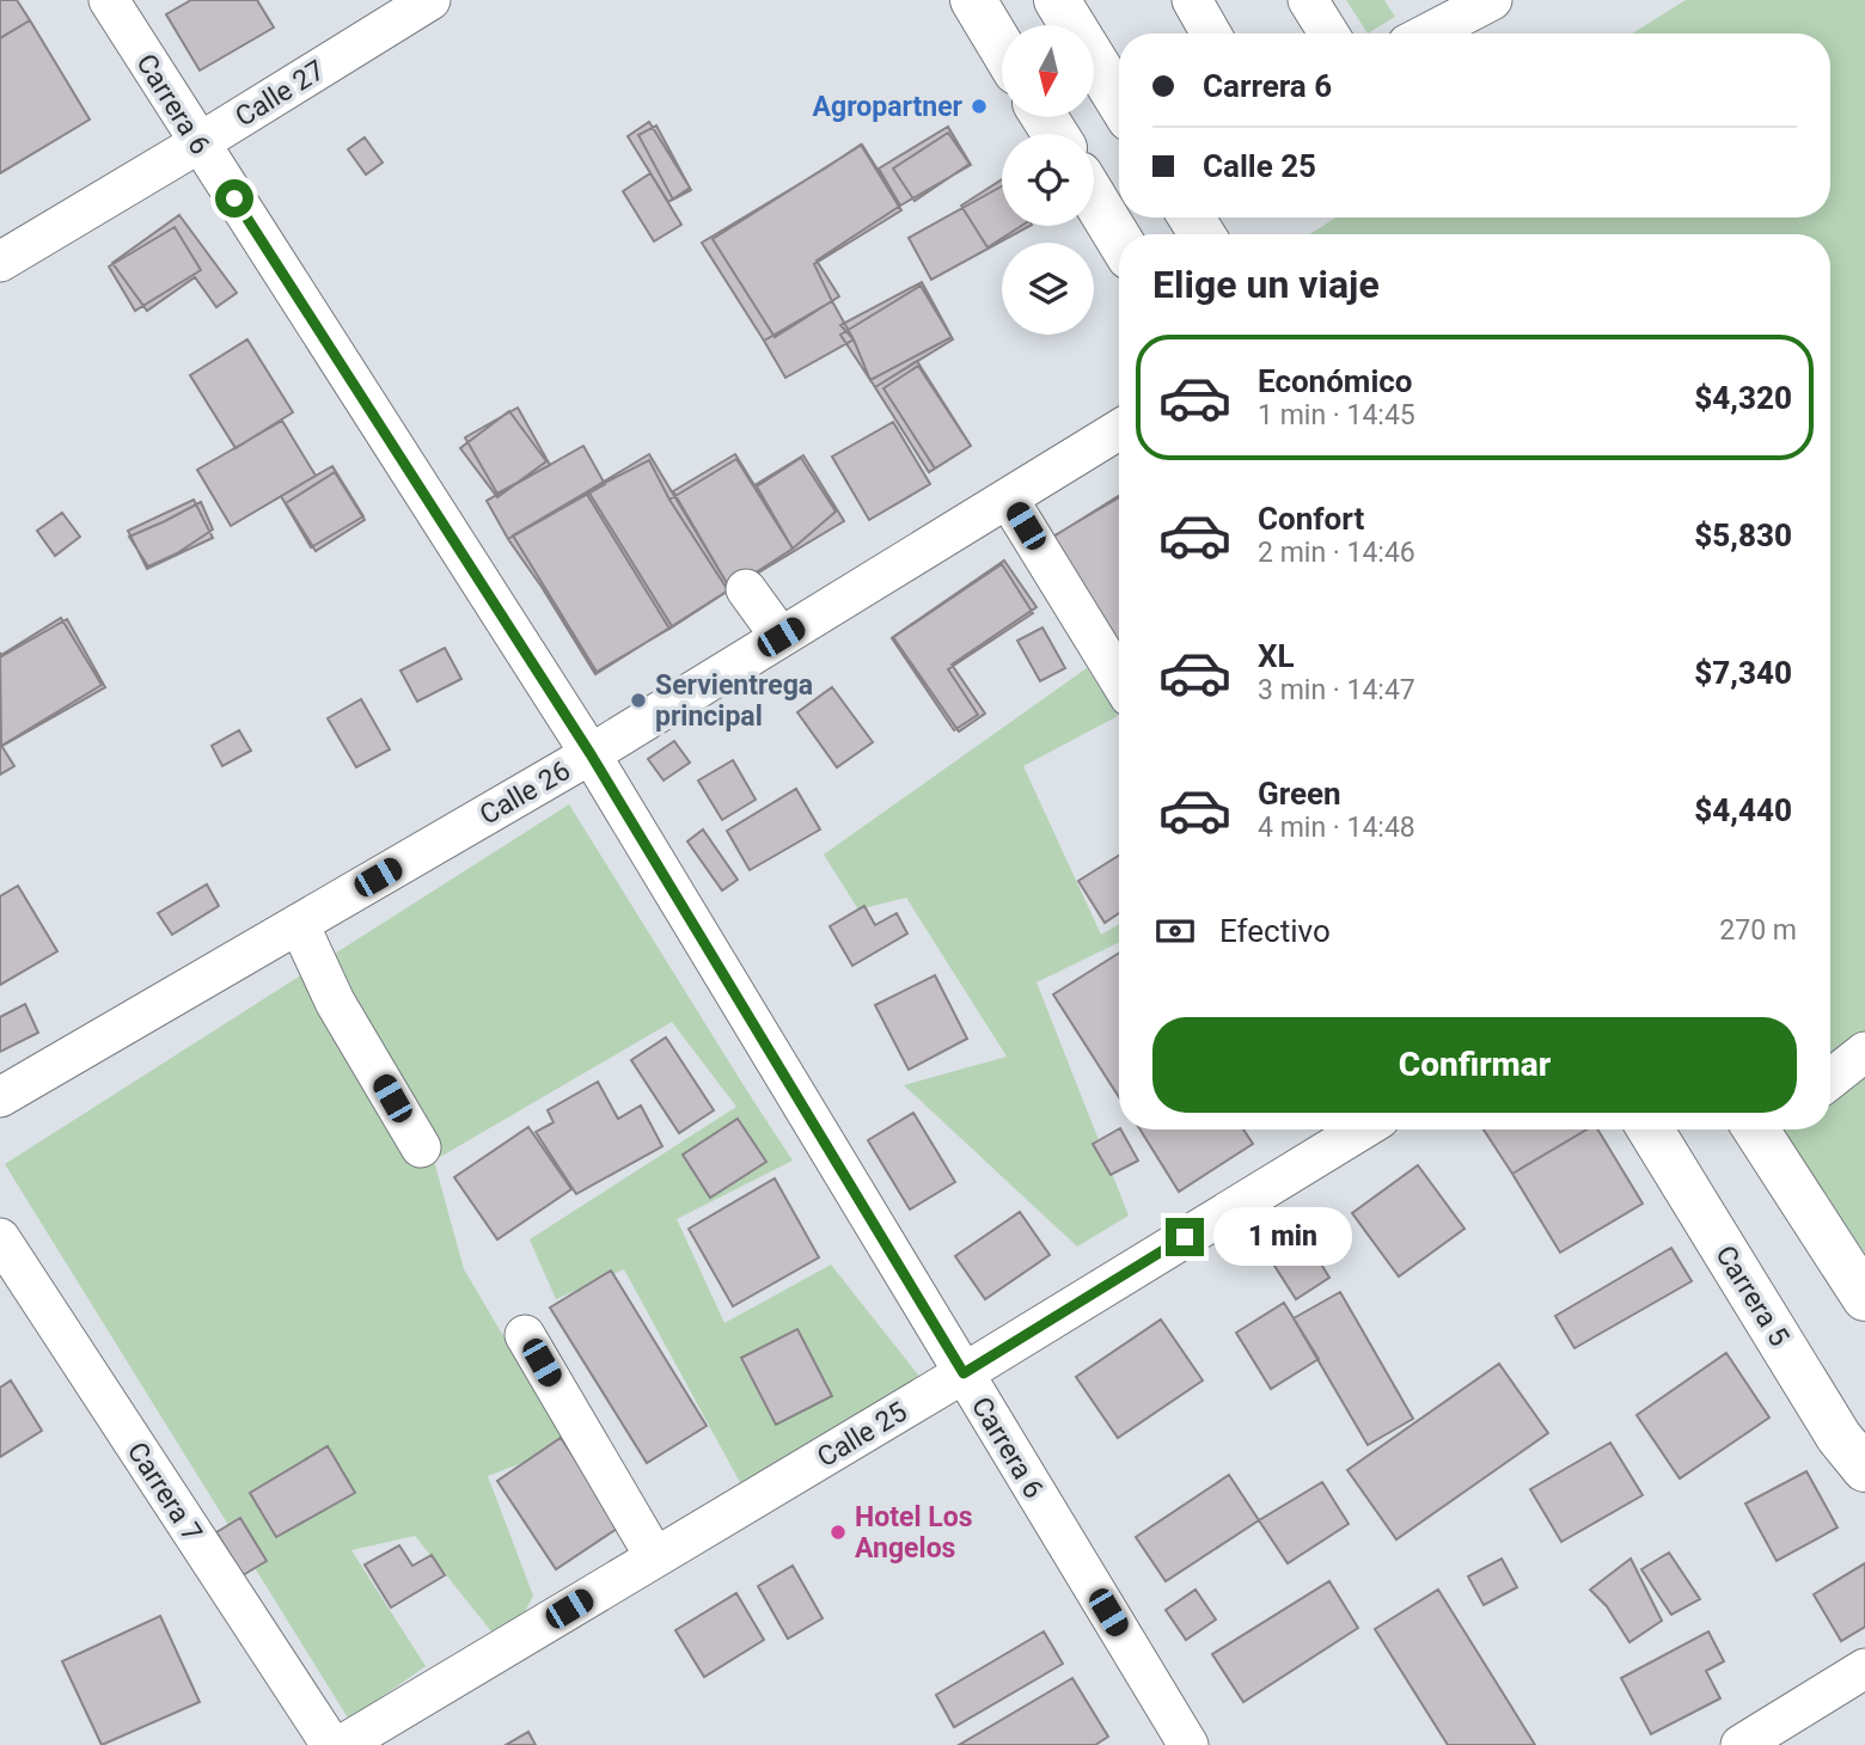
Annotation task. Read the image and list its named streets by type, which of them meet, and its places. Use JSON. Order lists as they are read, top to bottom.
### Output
{
  "streets": {
    "main road": ["Carrera 5"],
    "street": [
      "Calle 27",
      "Carrera 6",
      "Calle 26",
      "Calle 25",
      "Carrera 7"
    ]
  },
  "crossings": [
    ["Calle 27", "Carrera 6"],
    ["Carrera 6", "Calle 26"],
    ["Carrera 6", "Calle 25"]
  ],
  "places": ["Agropartner", "Servientrega principal", "Hotel Los Angelos"],
  "north": "bottom",
  "page": {
    "banner": ["Carrera 6", "Calle 25"],
    "heading": "Elige un viaje",
    "list": [
      {
        "name": "Económico",
        "note": "1 min · 14:45",
        "value": "$4,320"
      },
      {
        "name": "Confort",
        "note": "2 min · 14:46",
        "value": "$5,830"
      },
      {
        "name": "XL",
        "note": "3 min · 14:47",
        "value": "$7,340"
      },
      {
        "name": "Green",
        "note": "4 min · 14:48",
        "value": "$4,440"
      }
    ],
    "pay": ["Efectivo", "270 m"],
    "buttons": "Confirmar",
    "bubble": "1 min"
  }
}
